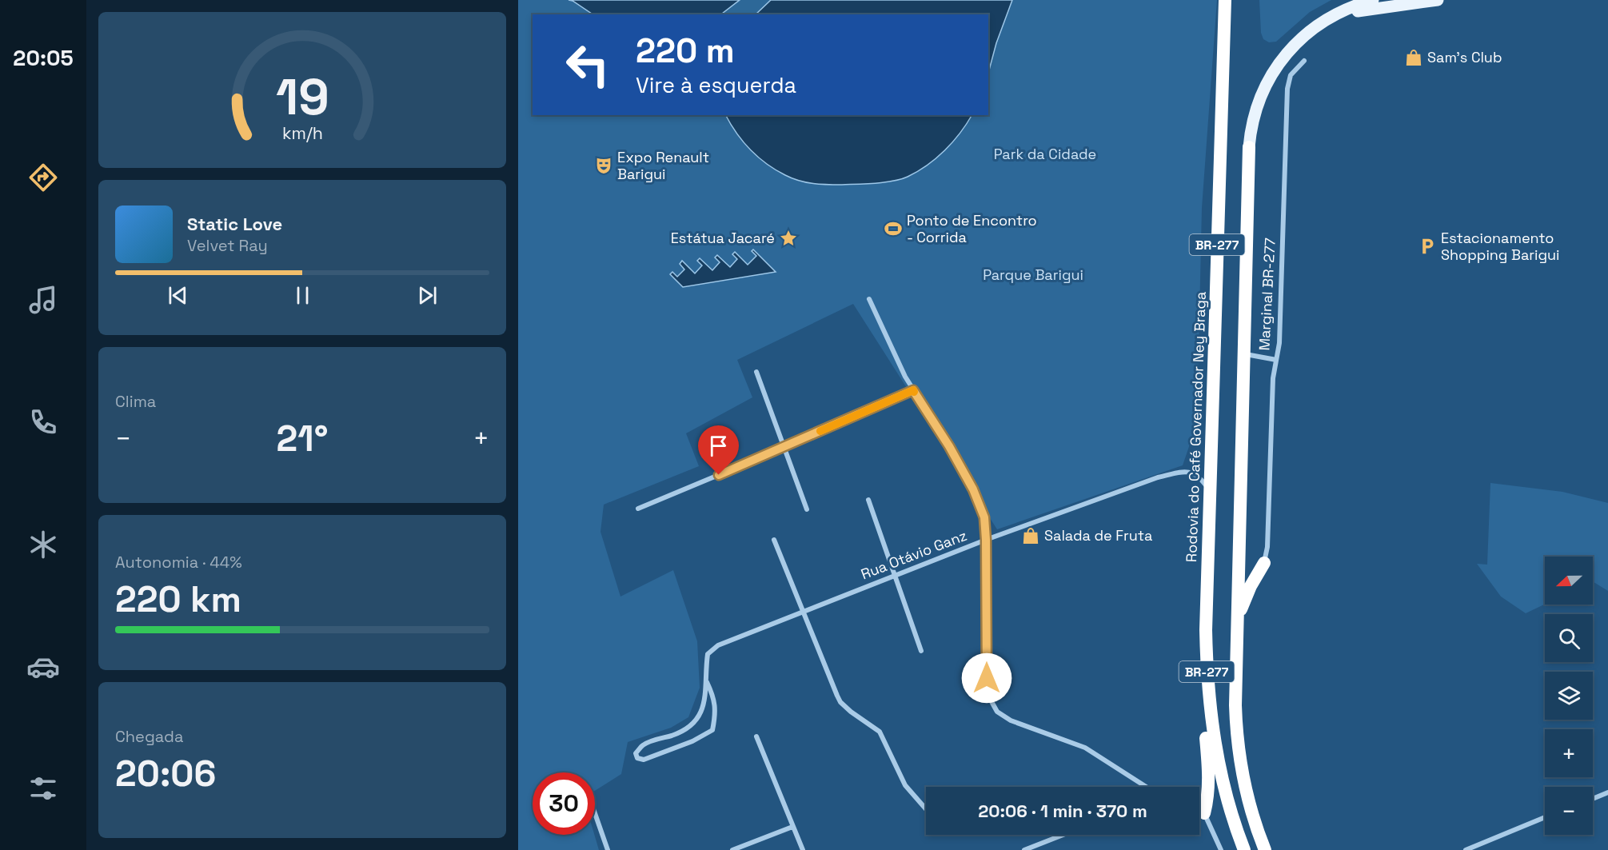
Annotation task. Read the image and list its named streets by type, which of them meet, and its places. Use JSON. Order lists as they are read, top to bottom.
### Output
{
  "streets": {
    "highway": ["BR-277", "Rodovia do Café Governador Ney Braga"],
    "street": ["Marginal BR-277", "Rua Otávio Ganz"]
  },
  "crossings": [
    ["Rodovia do Café Governador Ney Braga", "Rua Otávio Ganz"]
  ],
  "parks": ["Park da Cidade", "Parque Barigui"],
  "places": {
    "shop": ["Sam's Club", "Salada de Fruta"],
    "theatre": ["Expo Renault Barigui"],
    "sports": ["Ponto de Encontro - Corrida"],
    "place": ["Estátua Jacaré"],
    "parking": ["Estacionamento Shopping Barigui"]
  },
  "north": "left",
  "page": {
    "tabs": "20:05",
    "turn": ["220 m", "Vire à esquerda"],
    "song": ["Static Love", "Velvet Ray"],
    "tile": [
      "Clima",
      ["Autonomia · 44%", "220 km"],
      ["Chegada", "20:06"]
    ],
    "heat": ["−", "21°", "+"],
    "map_buttons": ["+", "−"],
    "limit": "30",
    "trip": "20:06 · 1 min · 370 m",
    "gauge": ["19", "km/h"]
  }
}
